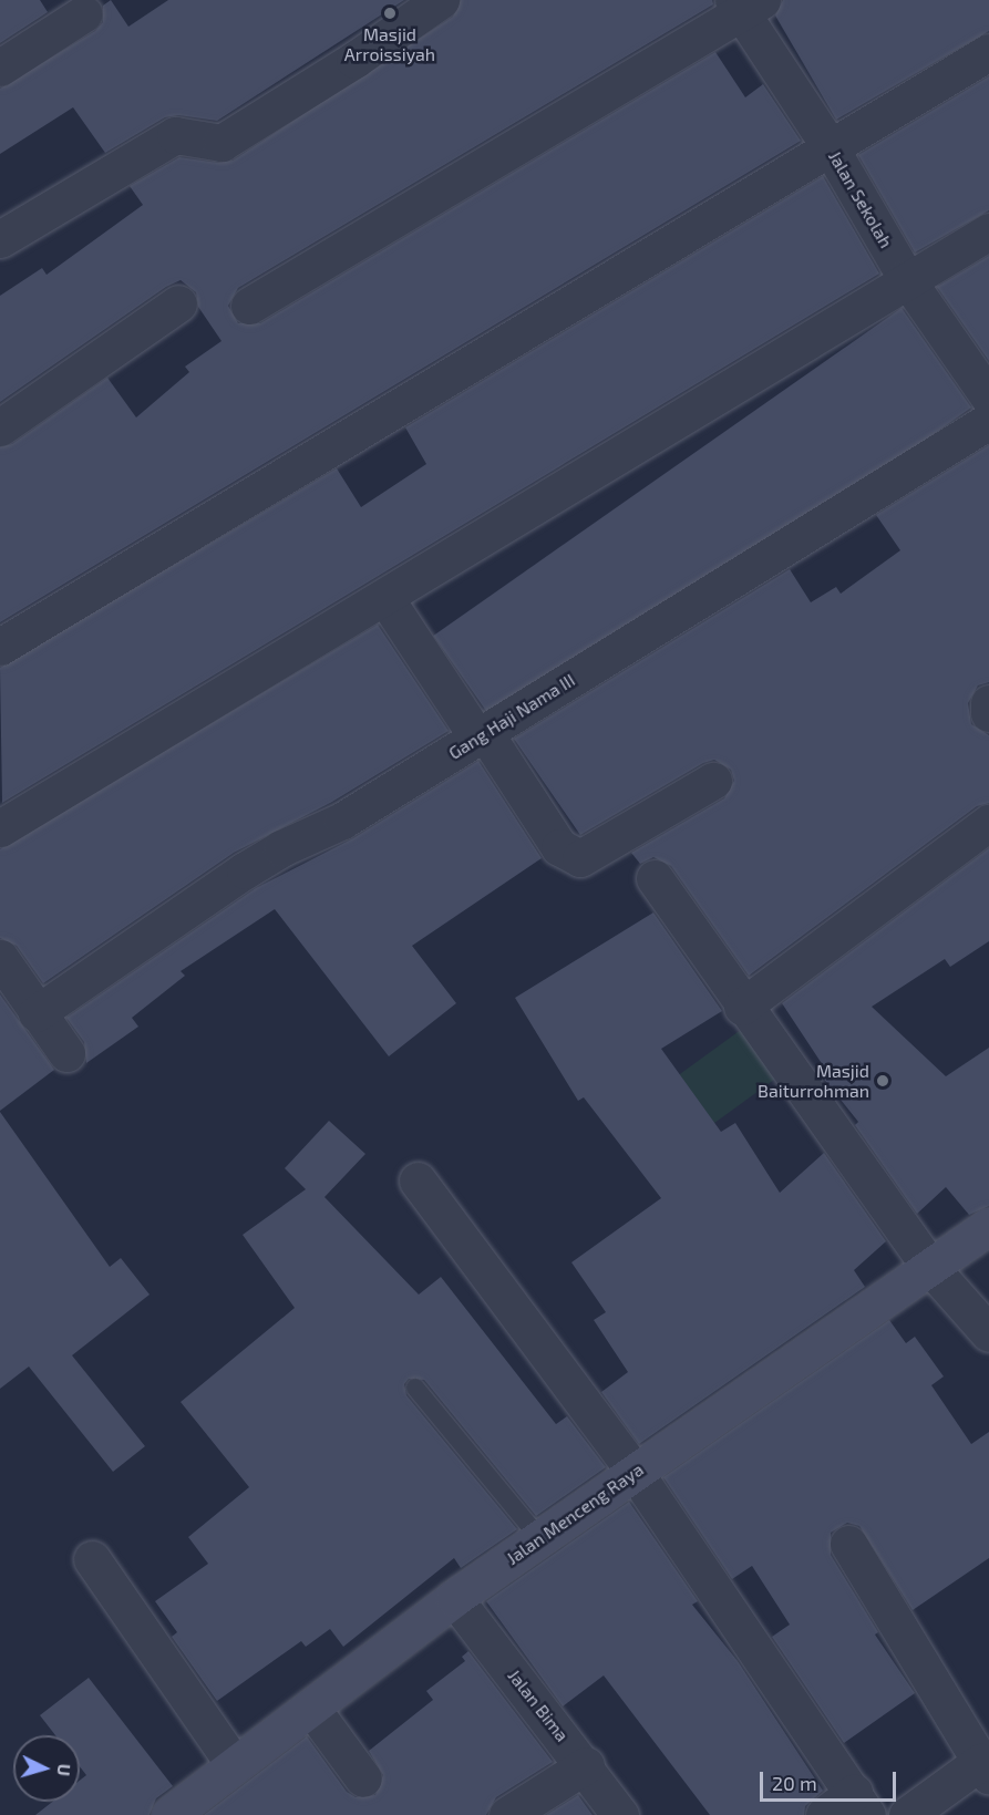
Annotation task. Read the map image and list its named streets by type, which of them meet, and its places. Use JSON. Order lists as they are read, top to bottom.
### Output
{
  "streets": {
    "street": [
      "Jalan Sekolah",
      "Gang Haji Nama III",
      "Jalan Menceng Raya",
      "Jalan Bima"
    ]
  },
  "crossings": [
    ["Jalan Menceng Raya", "Jalan Bima"]
  ],
  "places": ["Masjid Arroissiyah", "Masjid Baiturrohman"],
  "scale_bar": "20 m",
  "north": "right"
}
